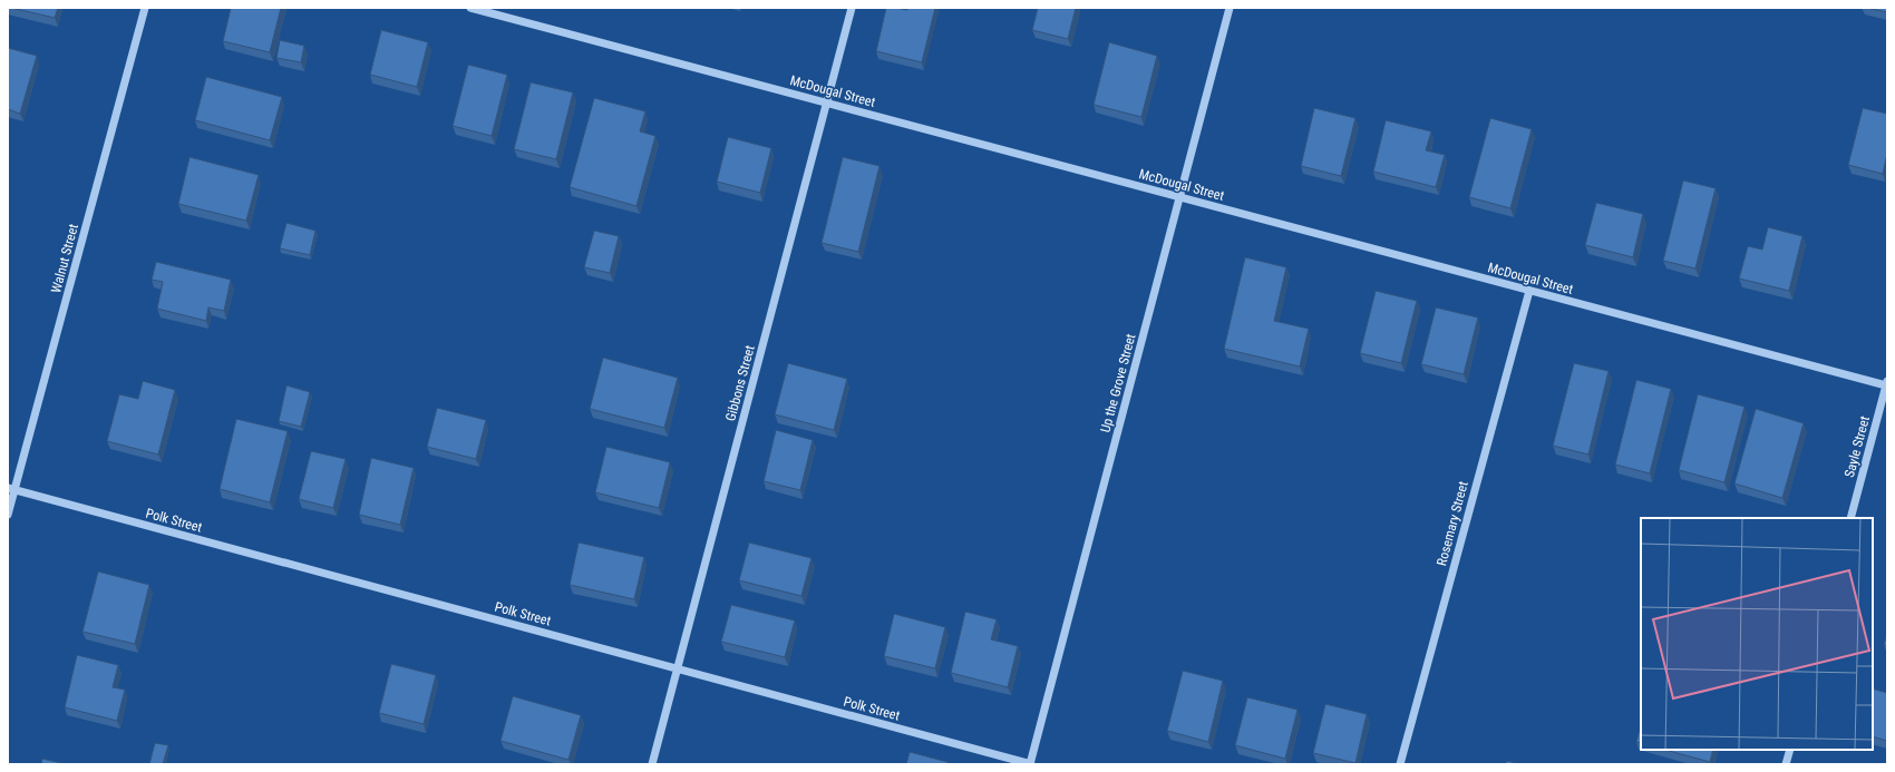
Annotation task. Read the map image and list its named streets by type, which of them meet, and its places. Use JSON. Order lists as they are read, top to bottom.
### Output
{
  "streets": {
    "street": [
      "McDougal Street",
      "Walnut Street",
      "Gibbons Street",
      "Up the Grove Street",
      "Sayle Street",
      "Polk Street",
      "Rosemary Street"
    ]
  },
  "crossings": [
    ["McDougal Street", "Gibbons Street"],
    ["McDougal Street", "Up the Grove Street"],
    ["McDougal Street", "Sayle Street"],
    ["McDougal Street", "Rosemary Street"],
    ["Walnut Street", "Polk Street"],
    ["Gibbons Street", "Polk Street"],
    ["Up the Grove Street", "Polk Street"]
  ]
}
